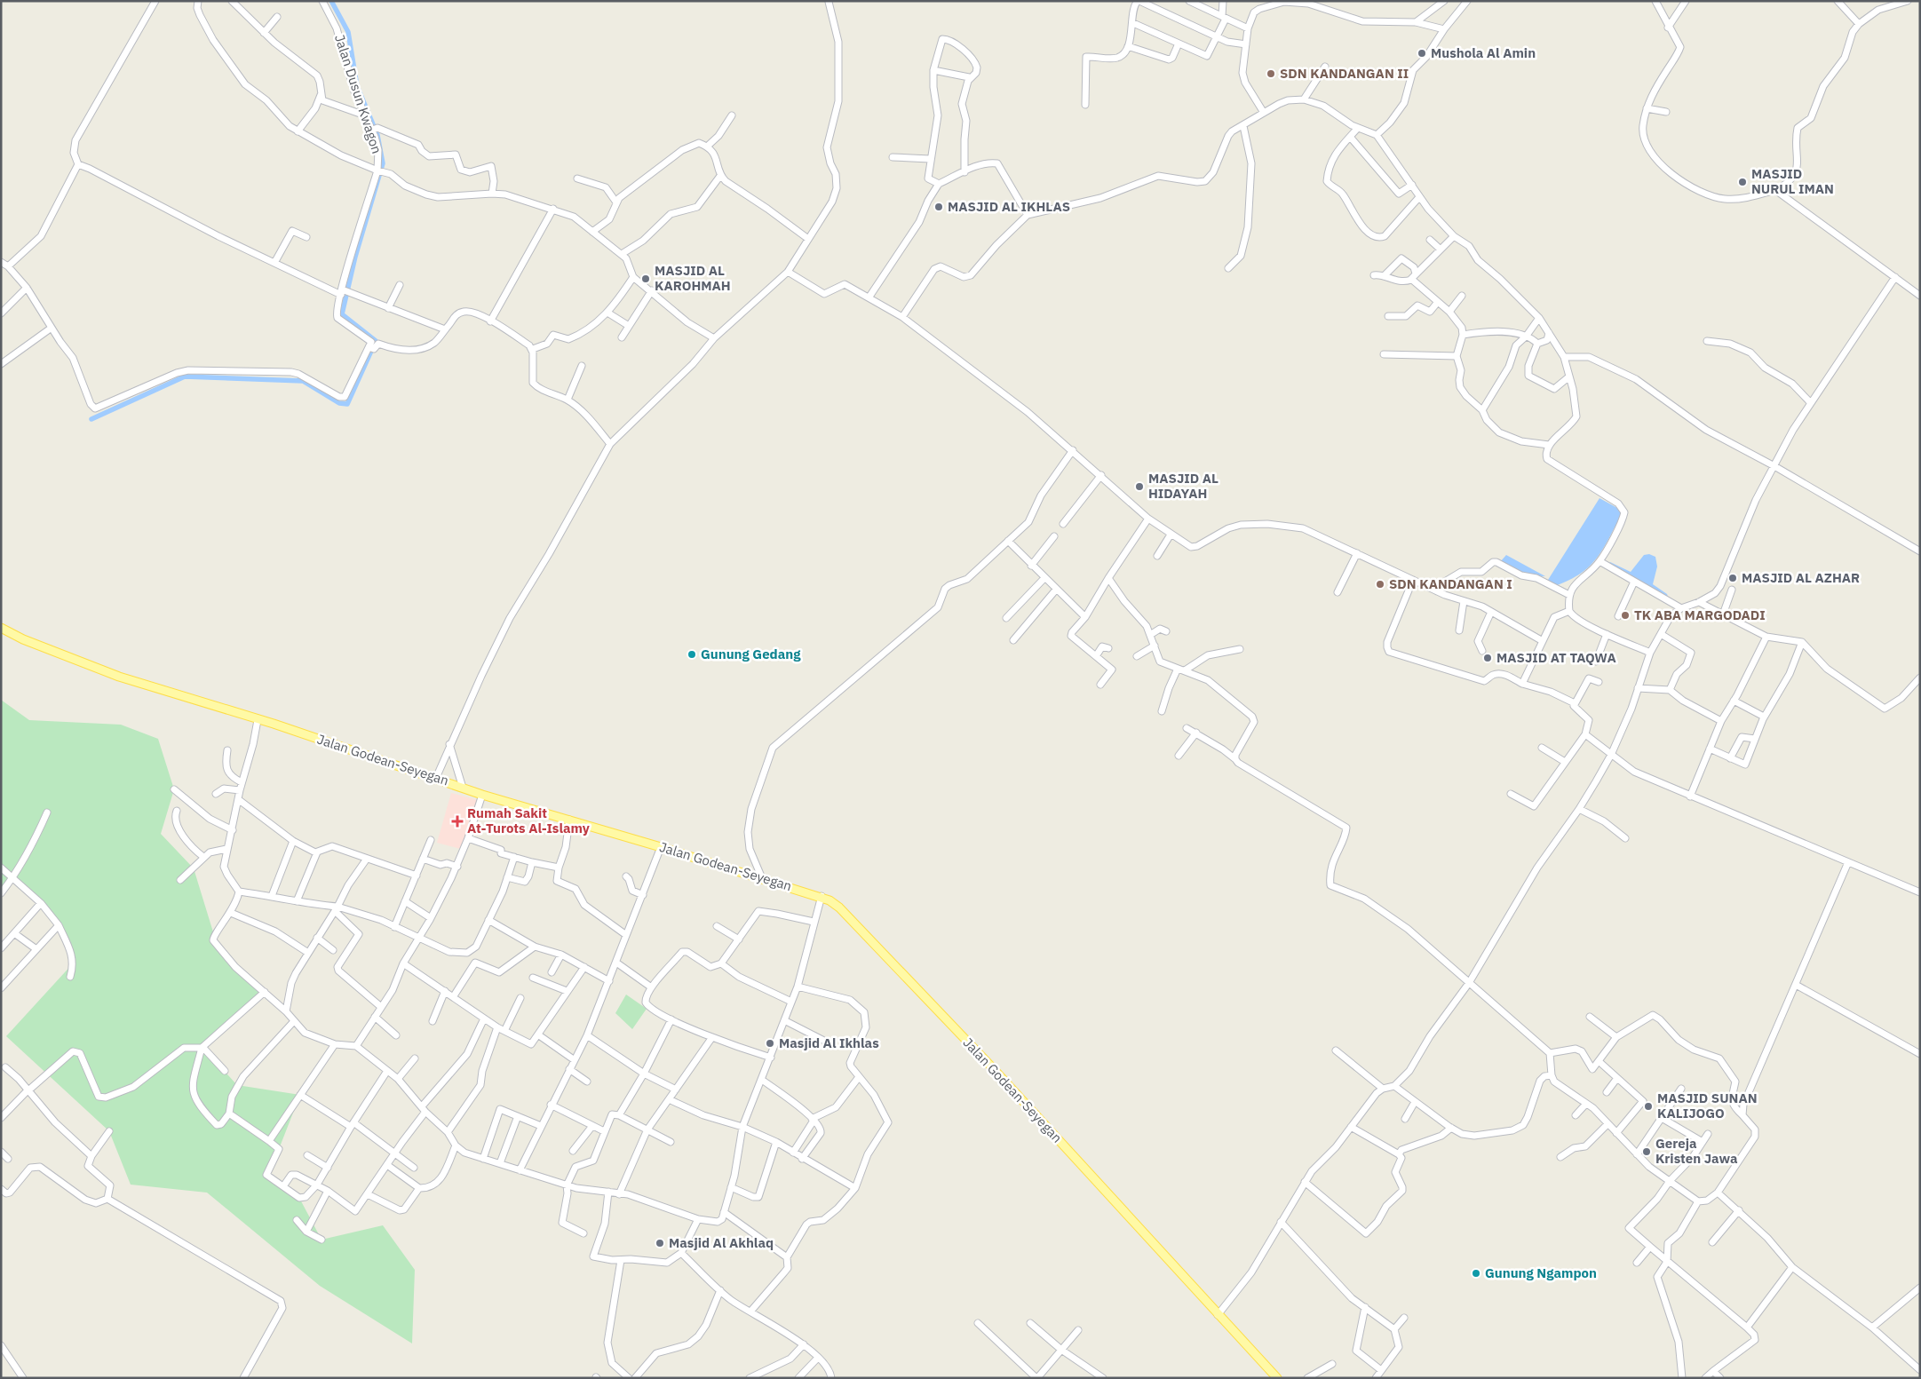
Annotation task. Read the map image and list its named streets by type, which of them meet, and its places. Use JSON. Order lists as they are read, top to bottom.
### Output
{
  "streets": {
    "main road": ["Jalan Godean-Seyegan"],
    "street": ["Jalan Dusun Kwagon"]
  },
  "places": {
    "other": [
      "Mushola Al Amin",
      "SDN KANDANGAN II",
      "MASJID NURUL IMAN",
      "MASJID AL IKHLAS",
      "MASJID AL KAROHMAH",
      "MASJID AL HIDAYAH",
      "MASJID AL AZHAR",
      "SDN KANDANGAN I",
      "TK ABA MARGODADI",
      "Gunung Gedang",
      "MASJID AT TAQWA",
      "Masjid Al Ikhlas",
      "MASJID SUNAN KALIJOGO",
      "Gereja Kristen Jawa",
      "Masjid Al Akhlaq",
      "Gunung Ngampon"
    ],
    "health": ["Rumah Sakit At-Turots Al-Islamy"]
  }
}
